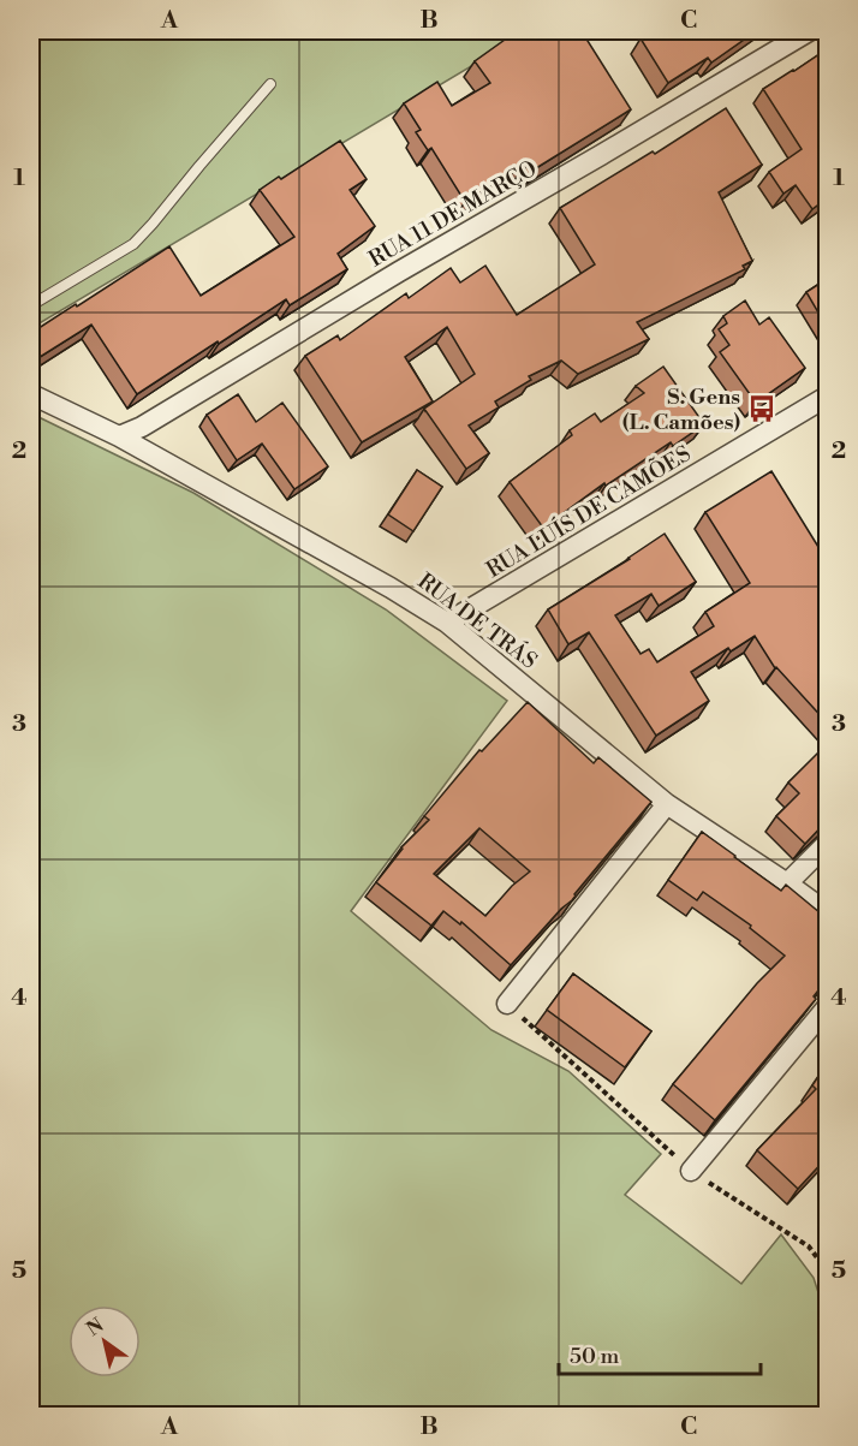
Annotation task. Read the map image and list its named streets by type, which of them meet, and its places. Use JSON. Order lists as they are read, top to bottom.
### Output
{
  "streets": {
    "street": ["RUA 11 DE MARÇO", "RUA LUÍS DE CAMÕES", "RUA DE TRÁS"]
  },
  "crossings": [
    ["RUA 11 DE MARÇO", "RUA DE TRÁS"],
    ["RUA LUÍS DE CAMÕES", "RUA DE TRÁS"]
  ],
  "places": {
    "bus stop": ["S. Gens (L. Camões)"]
  },
  "scale_bar": "50 m",
  "north": "top left",
  "grid": {
    "columns": ["A", "B", "C"],
    "rows": [
      "1",
      "2",
      "3",
      "4",
      "5"
    ]
  }
}
